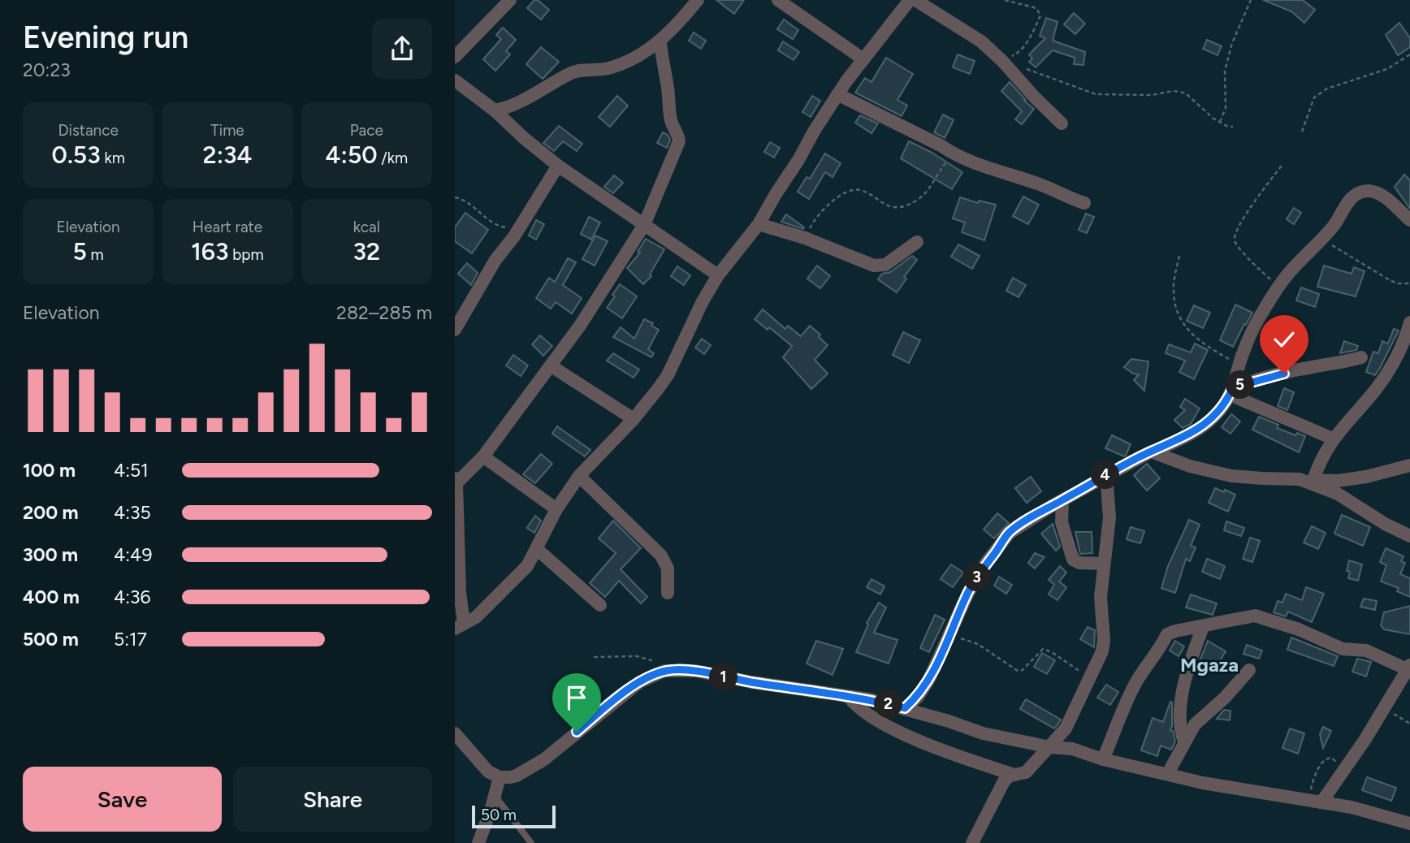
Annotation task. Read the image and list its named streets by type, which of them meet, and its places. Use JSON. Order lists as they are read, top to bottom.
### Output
{
  "districts": ["Mgaza"],
  "scale_bar": "50 m",
  "page": {
    "heading": ["Evening run", "20:23"],
    "stats": [
      ["Distance", "0.53 km"],
      ["Time", "2:34"],
      ["Pace", "4:50 /km"],
      ["Elevation", "5 m"],
      ["Heart rate", "163 bpm"],
      ["kcal", "32"]
    ],
    "chart": ["Elevation", "282–285 m"],
    "pins": [
      "5",
      "4",
      "3",
      "1",
      "2"
    ],
    "list": [
      {
        "name": "100 m",
        "note": "4:51"
      },
      {
        "name": "200 m",
        "note": "4:35"
      },
      {
        "name": "300 m",
        "note": "4:49"
      },
      {
        "name": "400 m",
        "note": "4:36"
      },
      {
        "name": "500 m",
        "note": "5:17"
      }
    ],
    "buttons": ["Save", "Share"],
    "scale": "50 m"
  }
}
